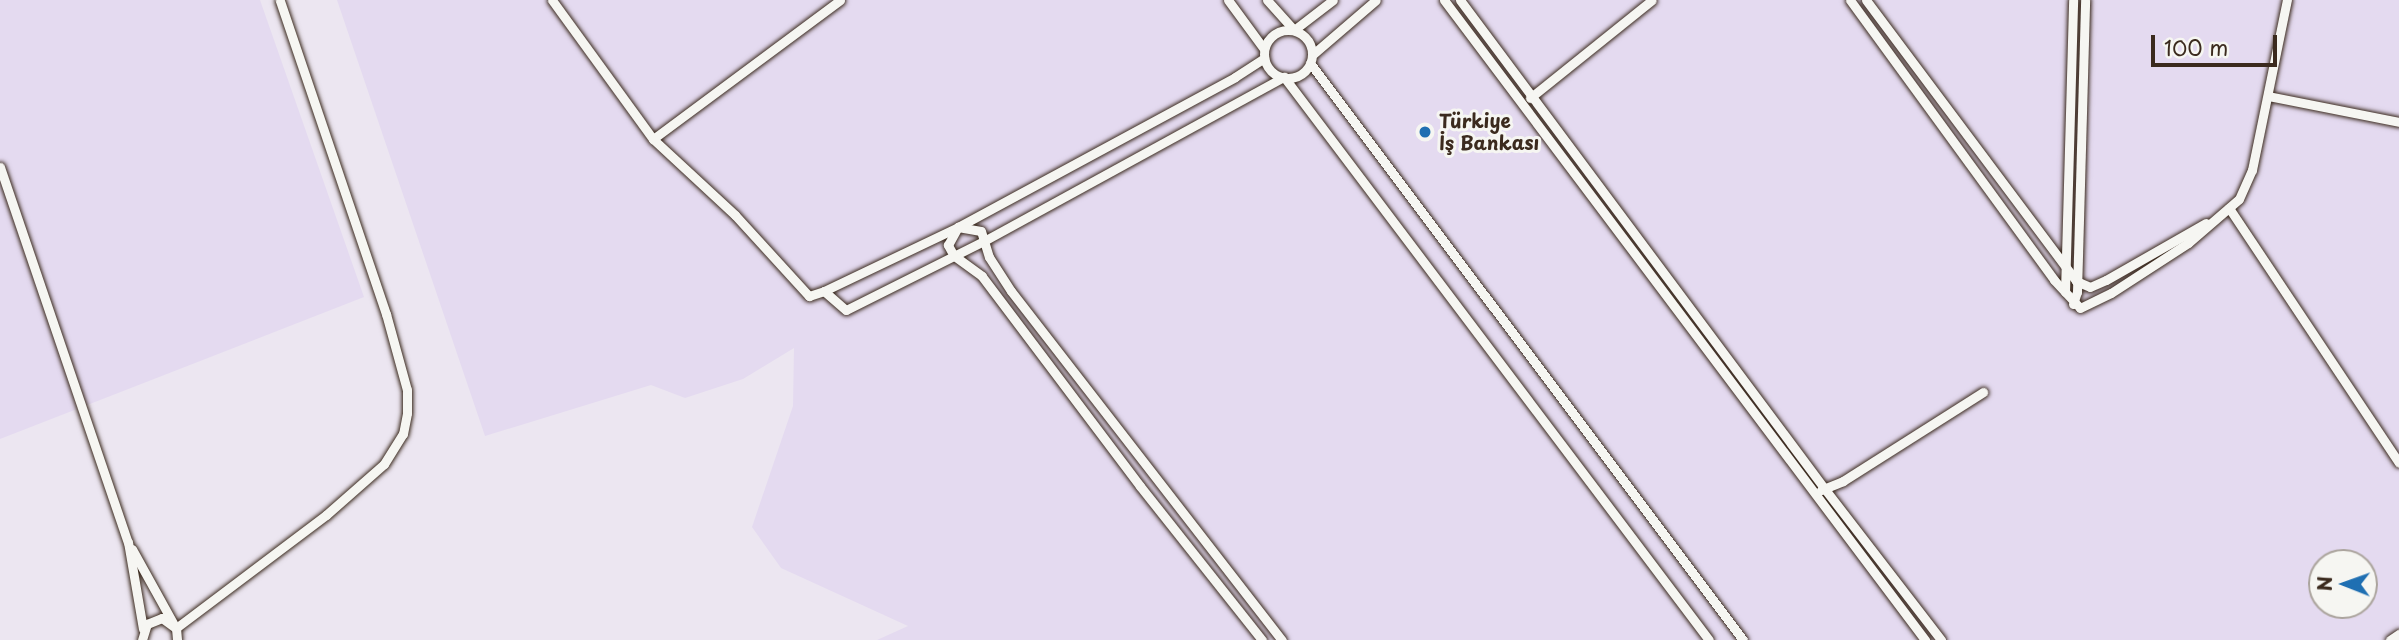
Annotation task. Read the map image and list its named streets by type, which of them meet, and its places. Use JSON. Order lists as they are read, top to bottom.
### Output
{
  "places": ["Türkiye İş Bankası"],
  "scale_bar": "100 m",
  "north": "left"
}
